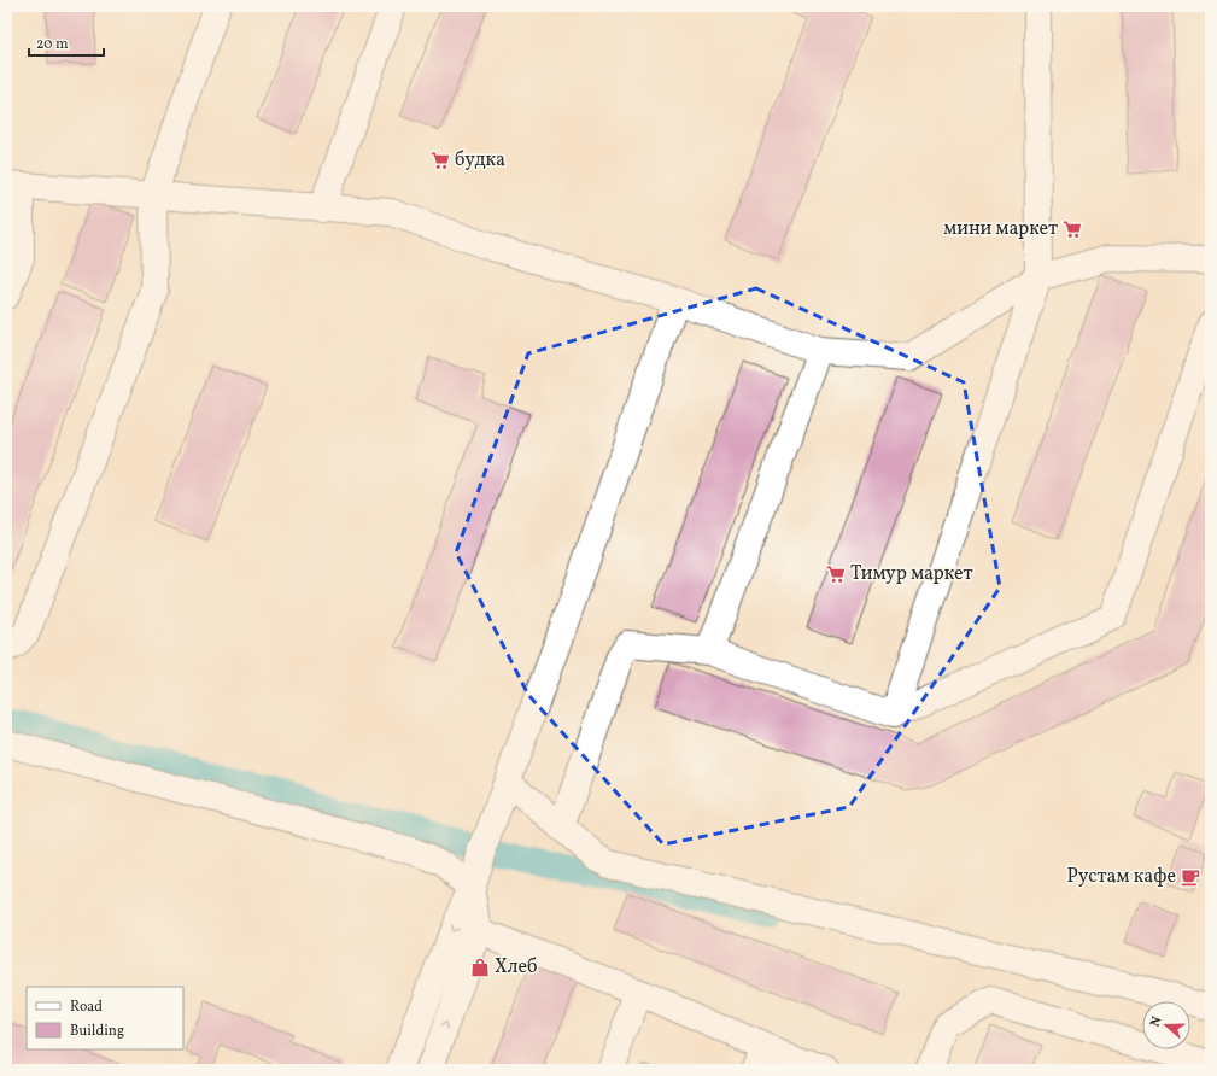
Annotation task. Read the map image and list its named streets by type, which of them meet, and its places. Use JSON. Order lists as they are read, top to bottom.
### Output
{
  "places": {
    "supermarket": ["будка", "мини маркет", "Тимур маркет"],
    "cafe": ["Рустам кафе"],
    "shop": ["Хлеб"]
  },
  "legend": ["Road", "Building"],
  "scale_bar": "20 m",
  "north": "left"
}
